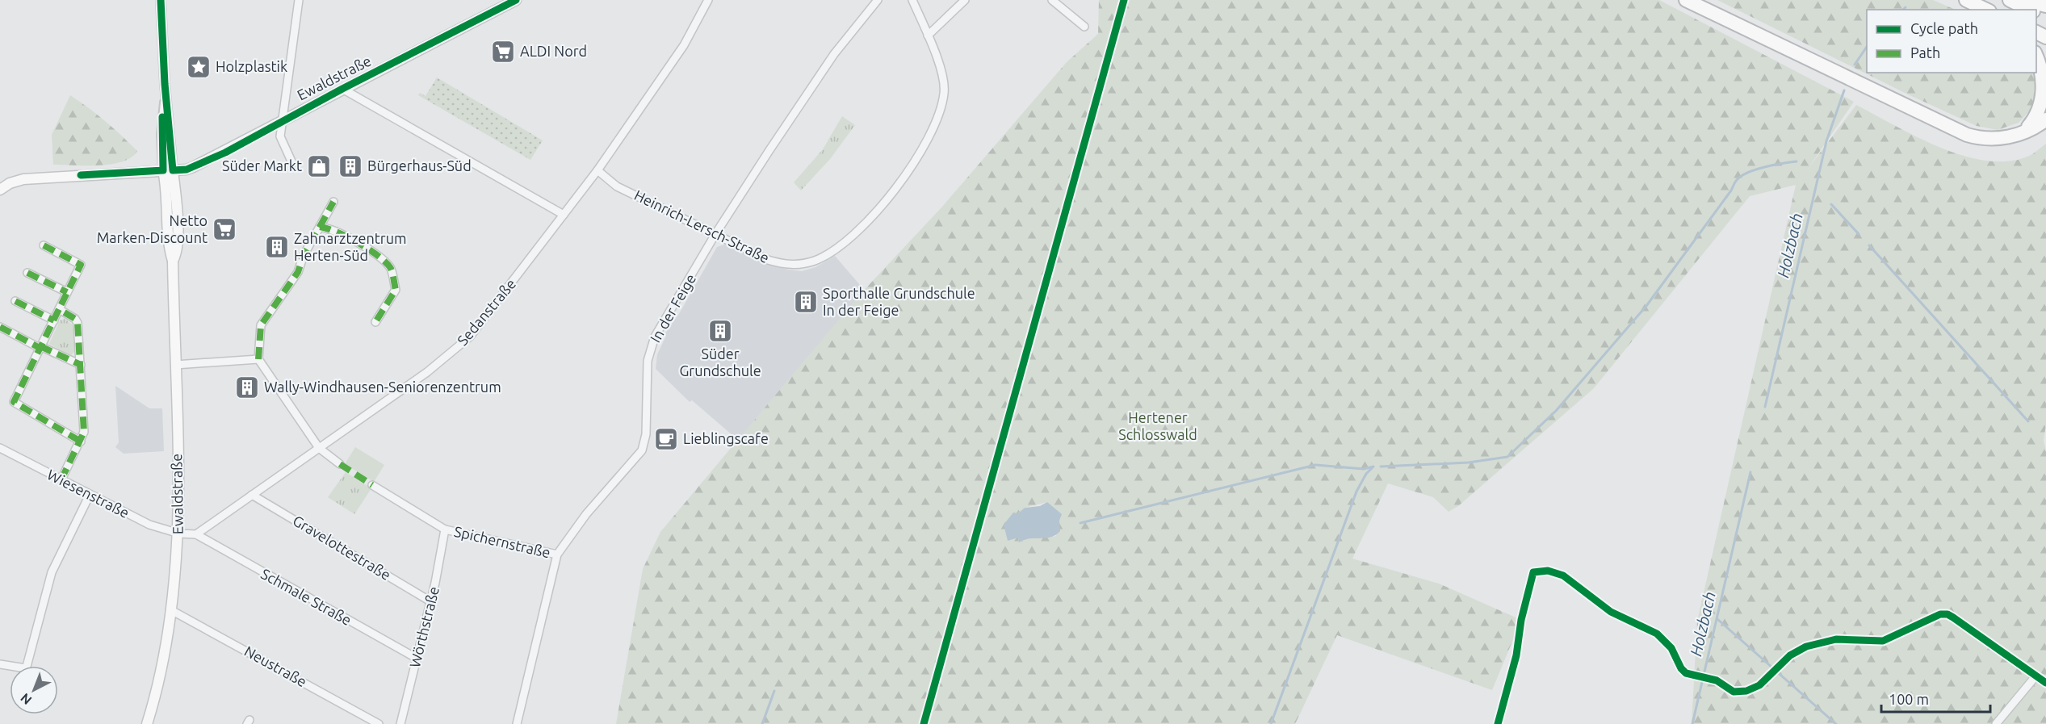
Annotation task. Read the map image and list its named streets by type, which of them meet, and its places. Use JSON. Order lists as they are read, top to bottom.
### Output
{
  "streets": {
    "main road": ["Ewaldstraße"],
    "street": [
      "Heinrich-Lersch-Straße",
      "In der Feige",
      "Sedanstraße",
      "Wiesenstraße",
      "Spichernstraße",
      "Gravelottestraße",
      "Schmale Straße",
      "Wörthstraße",
      "Neustraße"
    ]
  },
  "crossings": [
    ["Ewaldstraße", "Wiesenstraße"],
    ["Ewaldstraße", "Neustraße"],
    ["Heinrich-Lersch-Straße", "In der Feige"],
    ["Heinrich-Lersch-Straße", "Sedanstraße"],
    ["In der Feige", "Spichernstraße"],
    ["Sedanstraße", "Gravelottestraße"],
    ["Sedanstraße", "Schmale Straße"],
    ["Spichernstraße", "Wörthstraße"],
    ["Gravelottestraße", "Wörthstraße"],
    ["Schmale Straße", "Wörthstraße"]
  ],
  "water": ["Holzbach"],
  "parks": ["Hertener Schlosswald"],
  "places": {
    "supermarket": ["ALDI Nord", "Netto Marken-Discount"],
    "place": ["Holzplastik"],
    "shop": ["Süder Markt"],
    "building": [
      "Bürgerhaus-Süd",
      "Zahnarztzentrum Herten-Süd",
      "Sporthalle Grundschule In der Feige",
      "Süder Grundschule",
      "Wally-Windhausen-Seniorenzentrum"
    ],
    "cafe": ["Lieblingscafe"]
  },
  "legend": ["Cycle path", "Path"],
  "scale_bar": "100 m",
  "north": "bottom left"
}
